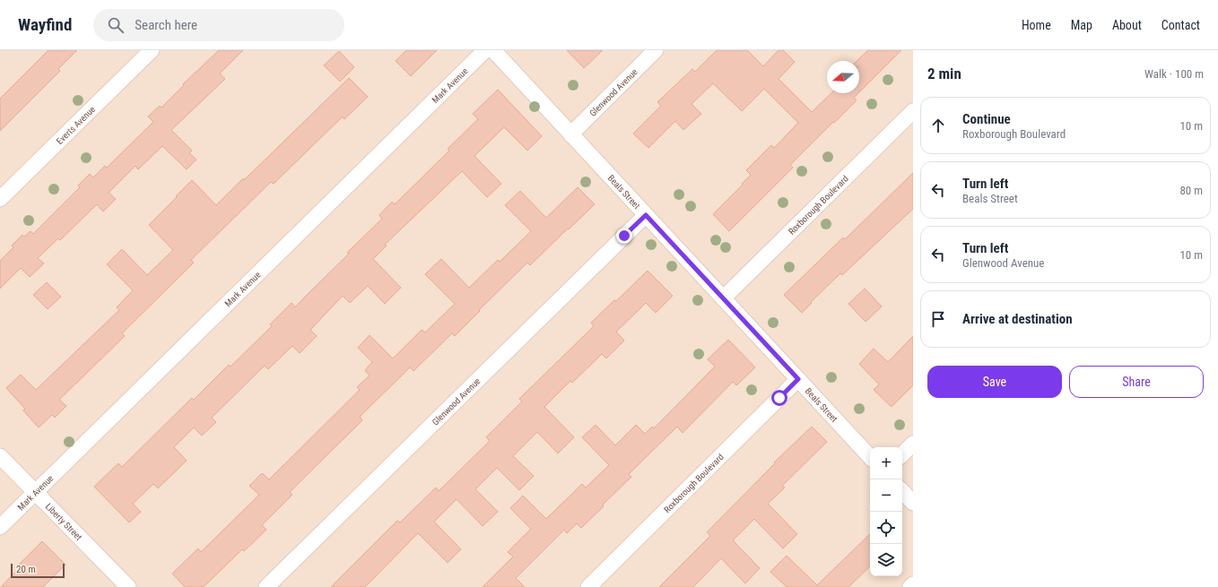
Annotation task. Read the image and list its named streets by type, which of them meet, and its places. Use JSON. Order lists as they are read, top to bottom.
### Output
{
  "streets": {
    "street": [
      "Mark Avenue",
      "Glenwood Avenue",
      "Everts Avenue",
      "Beals Street",
      "Roxborough Boulevard",
      "Liberty Street"
    ]
  },
  "crossings": [
    ["Mark Avenue", "Liberty Street"],
    ["Glenwood Avenue", "Beals Street"],
    ["Beals Street", "Roxborough Boulevard"]
  ],
  "scale_bar": "20 m",
  "north": "left",
  "page": {
    "header": "Wayfind",
    "search": "Search here",
    "nav": [
      "Home",
      "Map",
      "About",
      "Contact"
    ],
    "heading": ["2 min", "Walk · 100 m"],
    "list": [
      ["Continue", "Roxborough Boulevard", "10 m"],
      ["Turn left", "Beals Street", "80 m"],
      ["Turn left", "Glenwood Avenue", "10 m"],
      "Arrive at destination"
    ],
    "buttons": ["Save", "Share"],
    "map_buttons": ["+", "−"],
    "scale": "20 m"
  }
}
